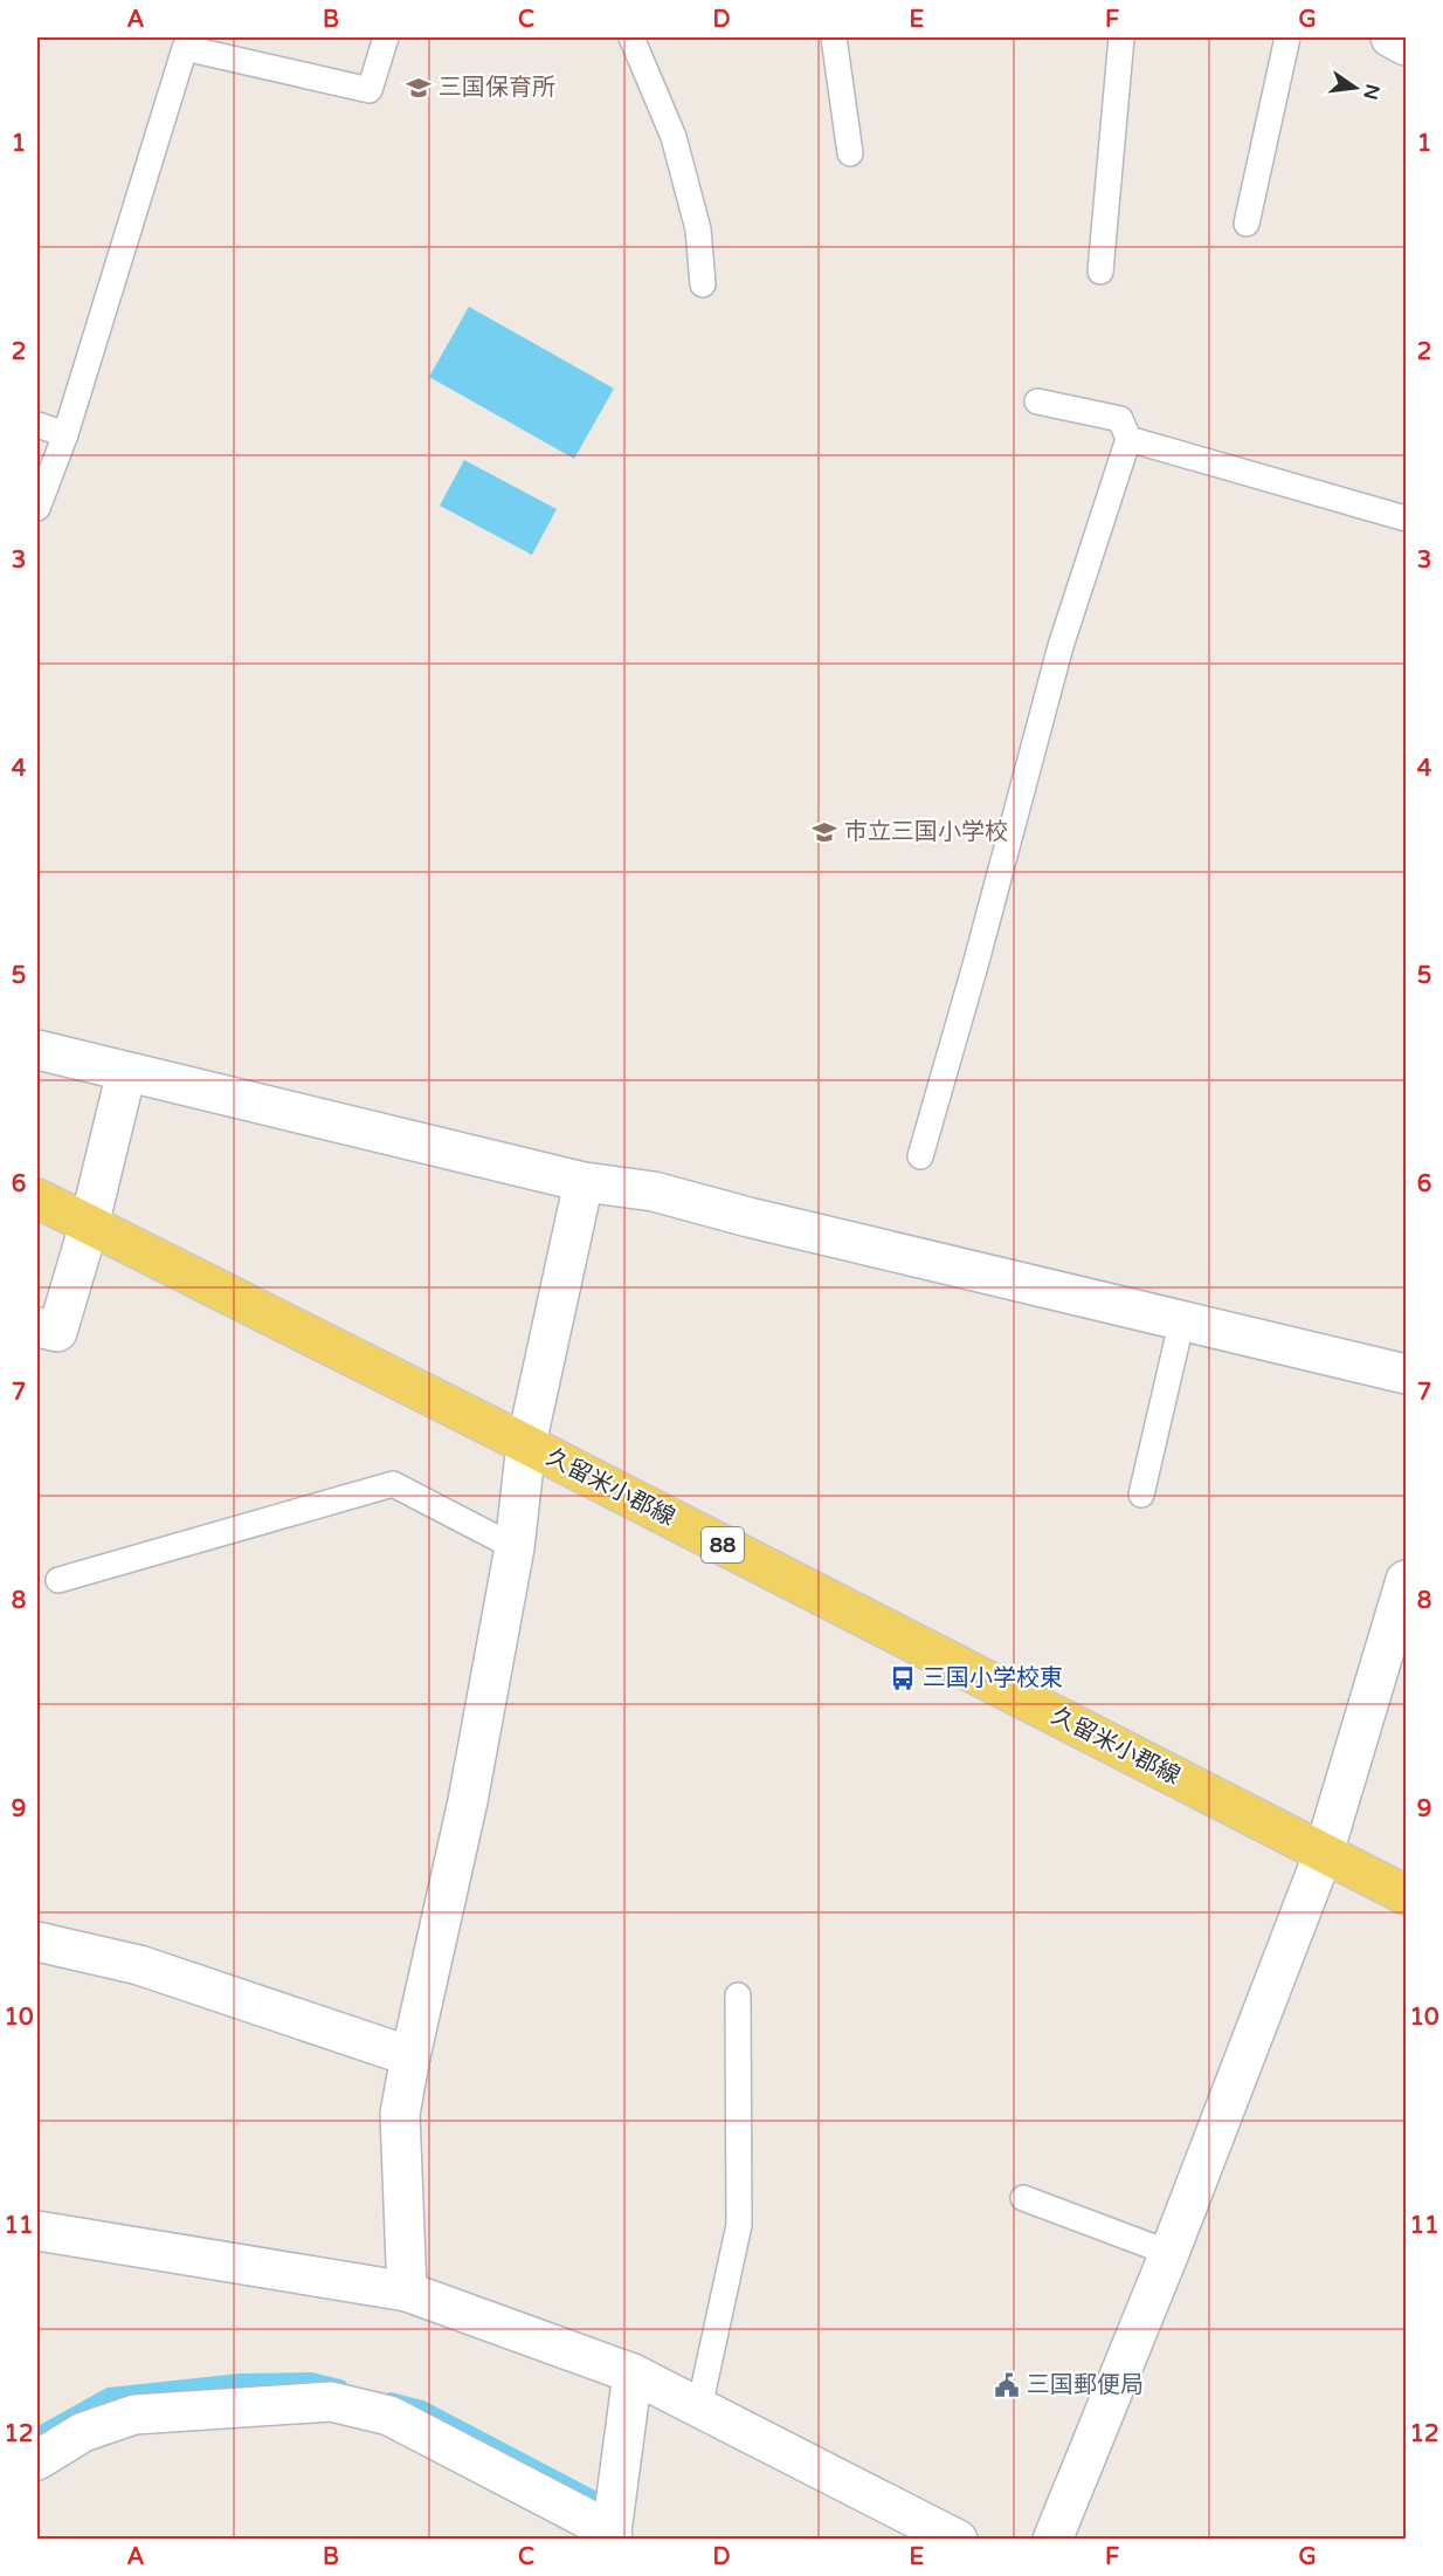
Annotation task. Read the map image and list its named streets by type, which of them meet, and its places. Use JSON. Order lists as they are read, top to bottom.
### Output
{
  "streets": {
    "main road": ["久留米小郡線", "88"]
  },
  "places": {
    "school or university": ["三国保育所", "市立三国小学校"],
    "bus stop": ["三国小学校東"],
    "public building": ["三国郵便局"]
  },
  "north": "right",
  "grid": {
    "columns": [
      "A",
      "B",
      "C",
      "D",
      "E",
      "F",
      "G"
    ],
    "rows": [
      "1",
      "2",
      "3",
      "4",
      "5",
      "6",
      "7",
      "8",
      "9",
      "10",
      "11",
      "12"
    ]
  }
}
